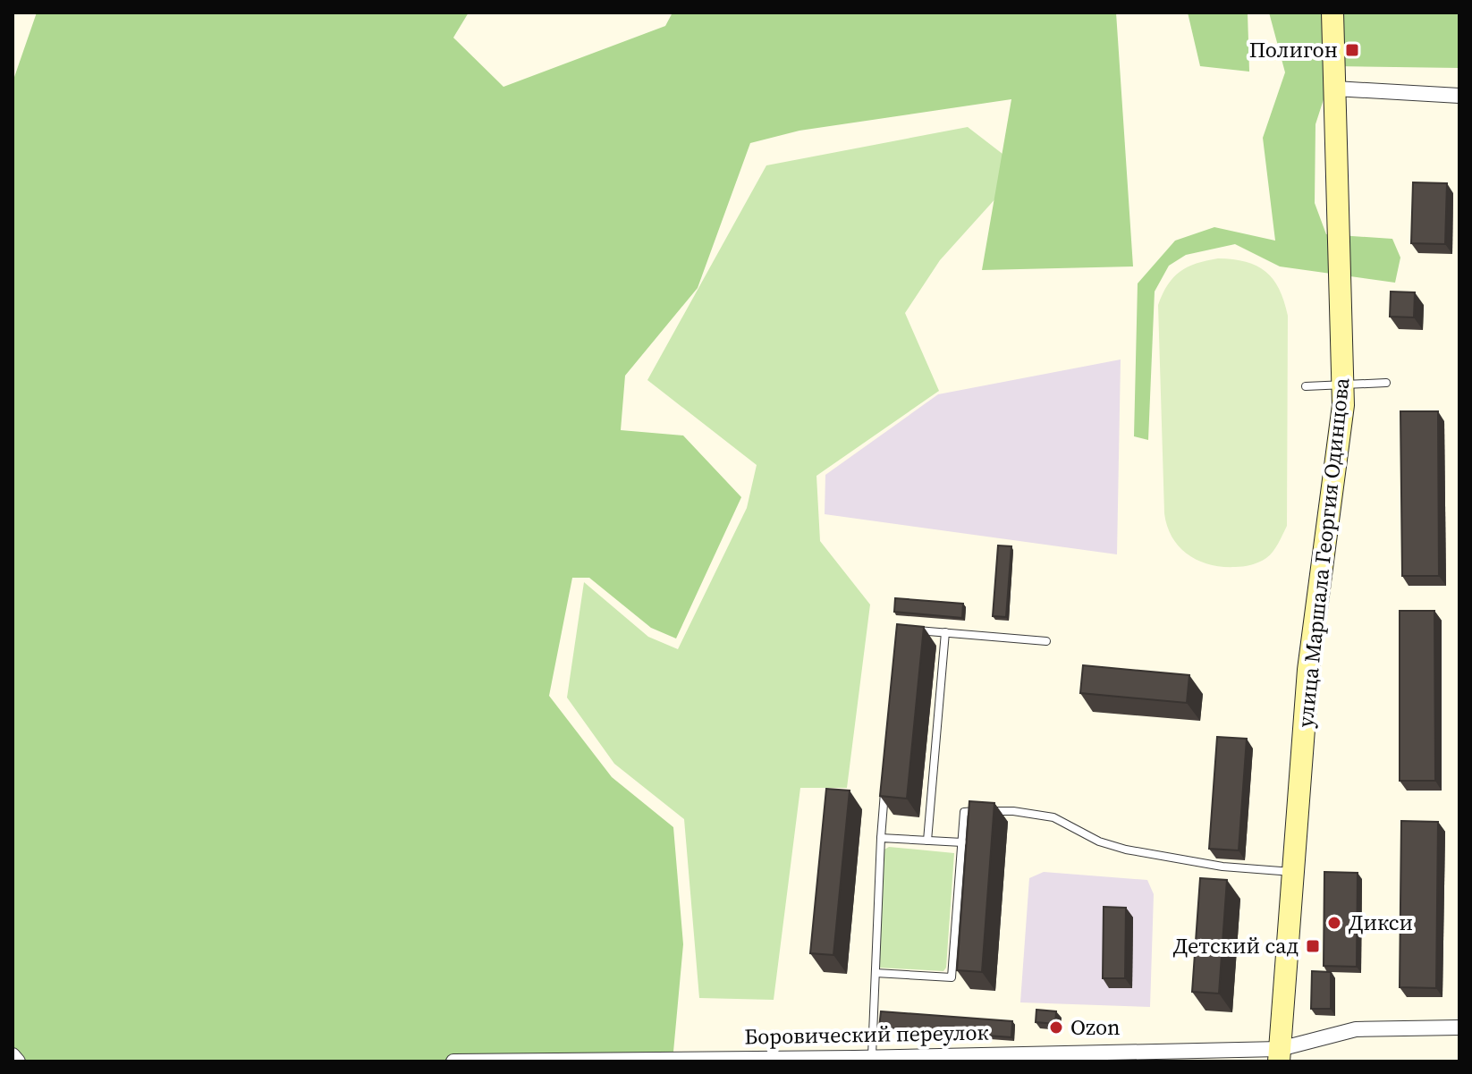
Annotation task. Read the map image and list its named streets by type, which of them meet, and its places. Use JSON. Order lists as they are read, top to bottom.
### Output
{
  "streets": {
    "street": ["улица Маршала Георгия Одинцова", "Боровический переулок"]
  },
  "crossings": [
    ["улица Маршала Георгия Одинцова", "Боровический переулок"]
  ],
  "places": {
    "transit": ["Полигон", "Детский сад"],
    "other": ["Дикси", "Ozon"]
  }
}
